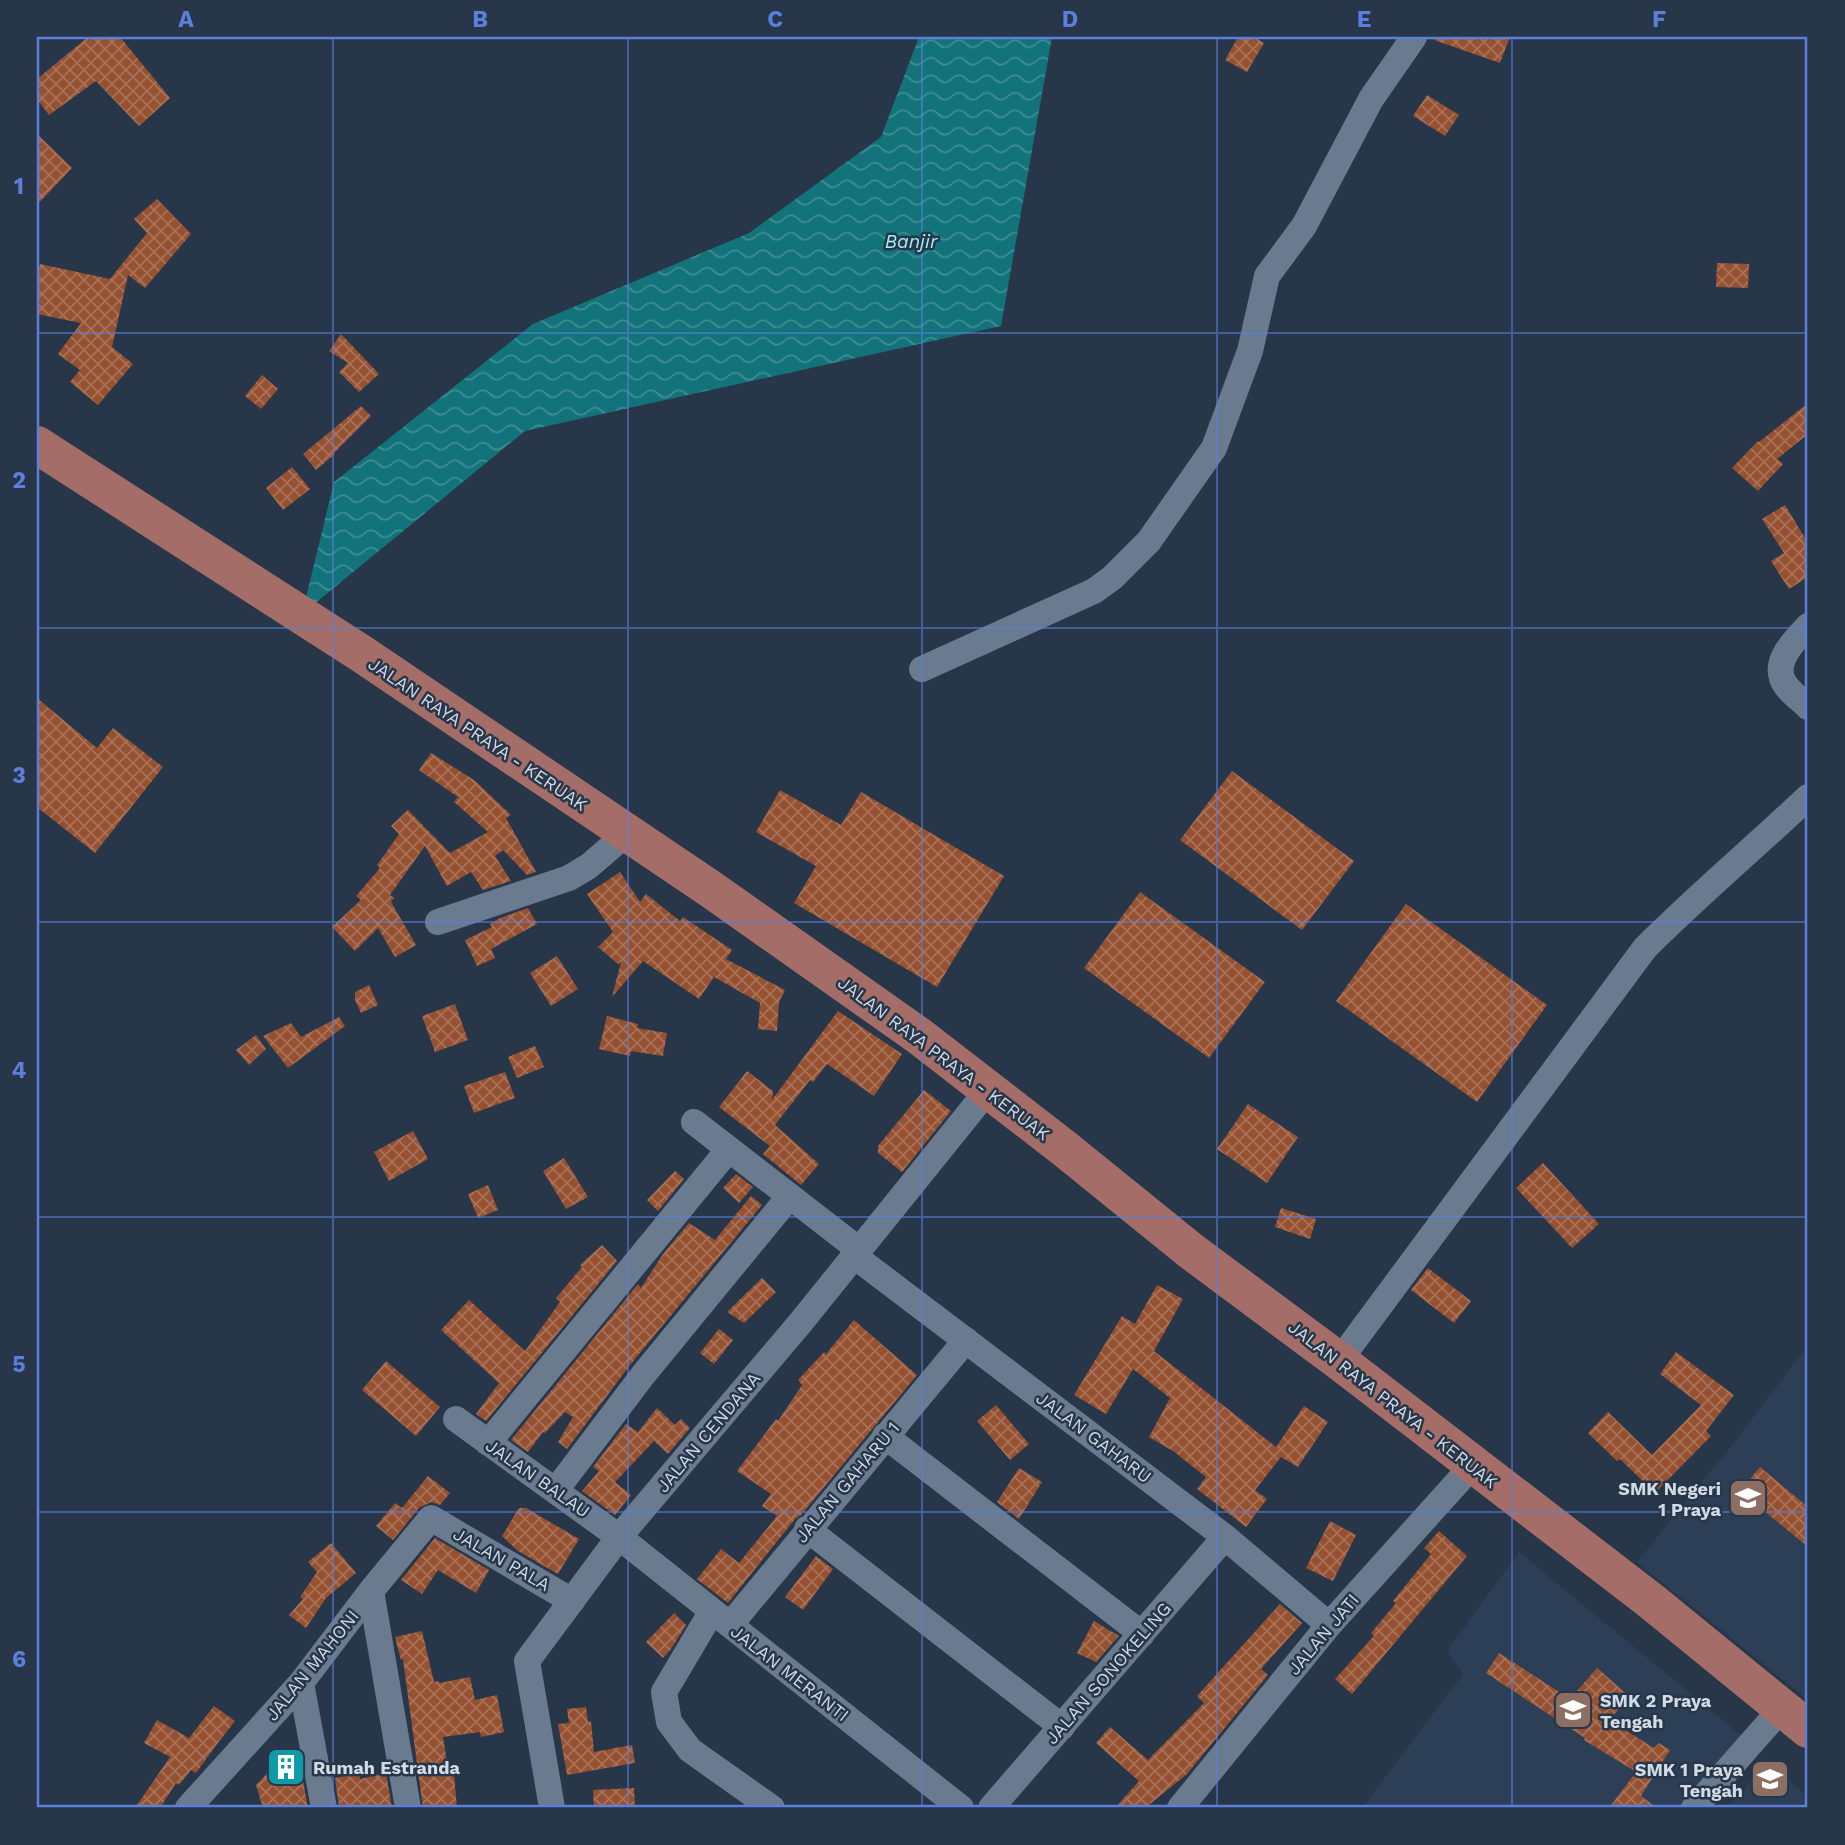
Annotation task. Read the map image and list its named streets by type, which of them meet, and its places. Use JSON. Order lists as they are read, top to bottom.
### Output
{
  "streets": {
    "main road": ["JALAN RAYA PRAYA - KERUAK"],
    "street": [
      "JALAN CENDANA",
      "JALAN GAHARU",
      "JALAN BALAU",
      "JALAN GAHARU 1",
      "JALAN PALA",
      "JALAN JATI",
      "JALAN MAHONI",
      "JALAN MERANTI",
      "JALAN SONOKELING"
    ]
  },
  "crossings": [
    ["JALAN RAYA PRAYA - KERUAK", "JALAN CENDANA"],
    ["JALAN RAYA PRAYA - KERUAK", "JALAN JATI"],
    ["JALAN CENDANA", "JALAN GAHARU"],
    ["JALAN CENDANA", "JALAN BALAU"],
    ["JALAN CENDANA", "JALAN PALA"],
    ["JALAN CENDANA", "JALAN MERANTI"],
    ["JALAN GAHARU", "JALAN GAHARU 1"],
    ["JALAN GAHARU", "JALAN JATI"],
    ["JALAN GAHARU", "JALAN SONOKELING"],
    ["JALAN BALAU", "JALAN MERANTI"],
    ["JALAN GAHARU 1", "JALAN MERANTI"],
    ["JALAN PALA", "JALAN MAHONI"]
  ],
  "water": ["Banjir"],
  "places": {
    "school or university": ["SMK Negeri 1 Praya", "SMK 2 Praya Tengah", "SMK 1 Praya Tengah"],
    "building": ["Rumah Estranda"]
  },
  "grid": {
    "columns": [
      "A",
      "B",
      "C",
      "D",
      "E",
      "F"
    ],
    "rows": [
      "1",
      "2",
      "3",
      "4",
      "5",
      "6"
    ]
  }
}
